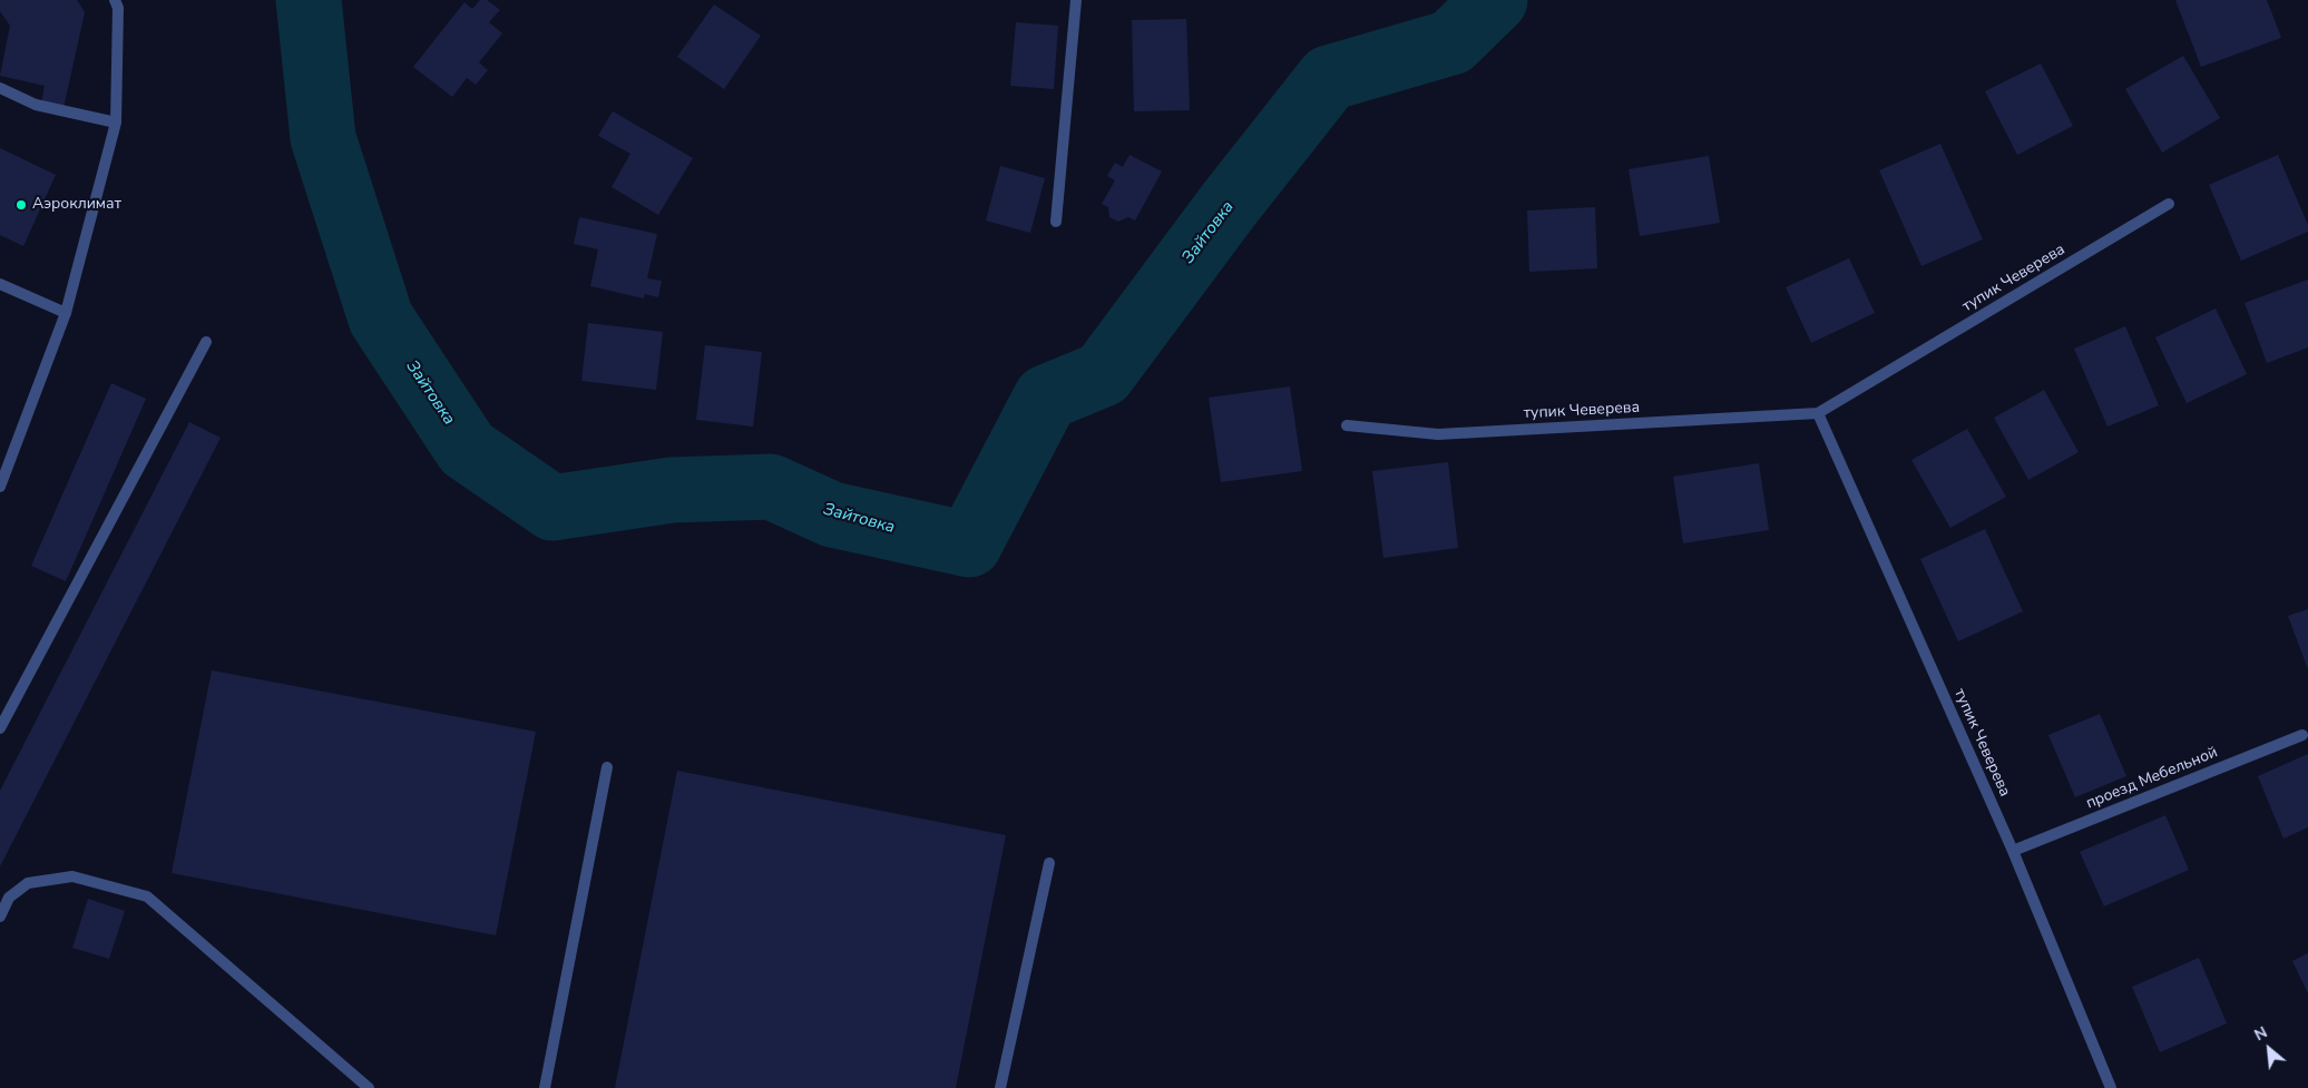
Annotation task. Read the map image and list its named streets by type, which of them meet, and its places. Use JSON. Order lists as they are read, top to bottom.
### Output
{
  "streets": {
    "street": ["тупик Чеверева", "проезд Мебельной"]
  },
  "crossings": [
    ["тупик Чеверева", "проезд Мебельной"]
  ],
  "water": ["Зайтовка"],
  "places": ["Аэроклимат"],
  "north": "top left"
}
